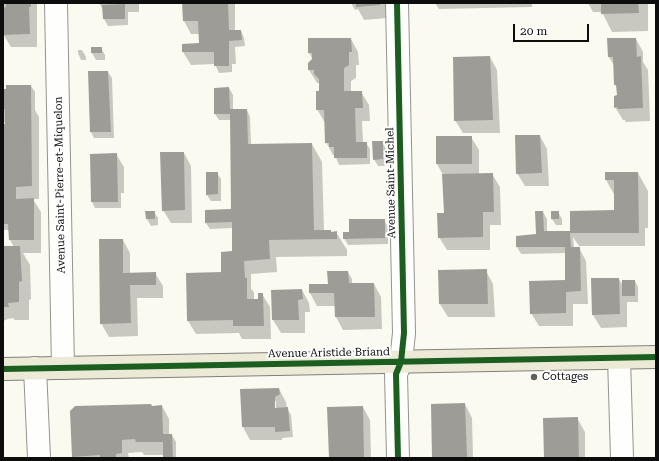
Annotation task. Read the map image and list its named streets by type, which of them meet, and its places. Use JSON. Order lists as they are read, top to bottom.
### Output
{
  "streets": {
    "main road": ["Avenue Aristide Briand"],
    "street": ["Avenue Saint-Michel", "Avenue Saint-Pierre-et-Miquelon"]
  },
  "crossings": [
    ["Avenue Saint-Michel", "Avenue Aristide Briand"],
    ["Avenue Saint-Pierre-et-Miquelon", "Avenue Aristide Briand"]
  ],
  "places": ["Cottages"],
  "scale_bar": "20 m"
}
